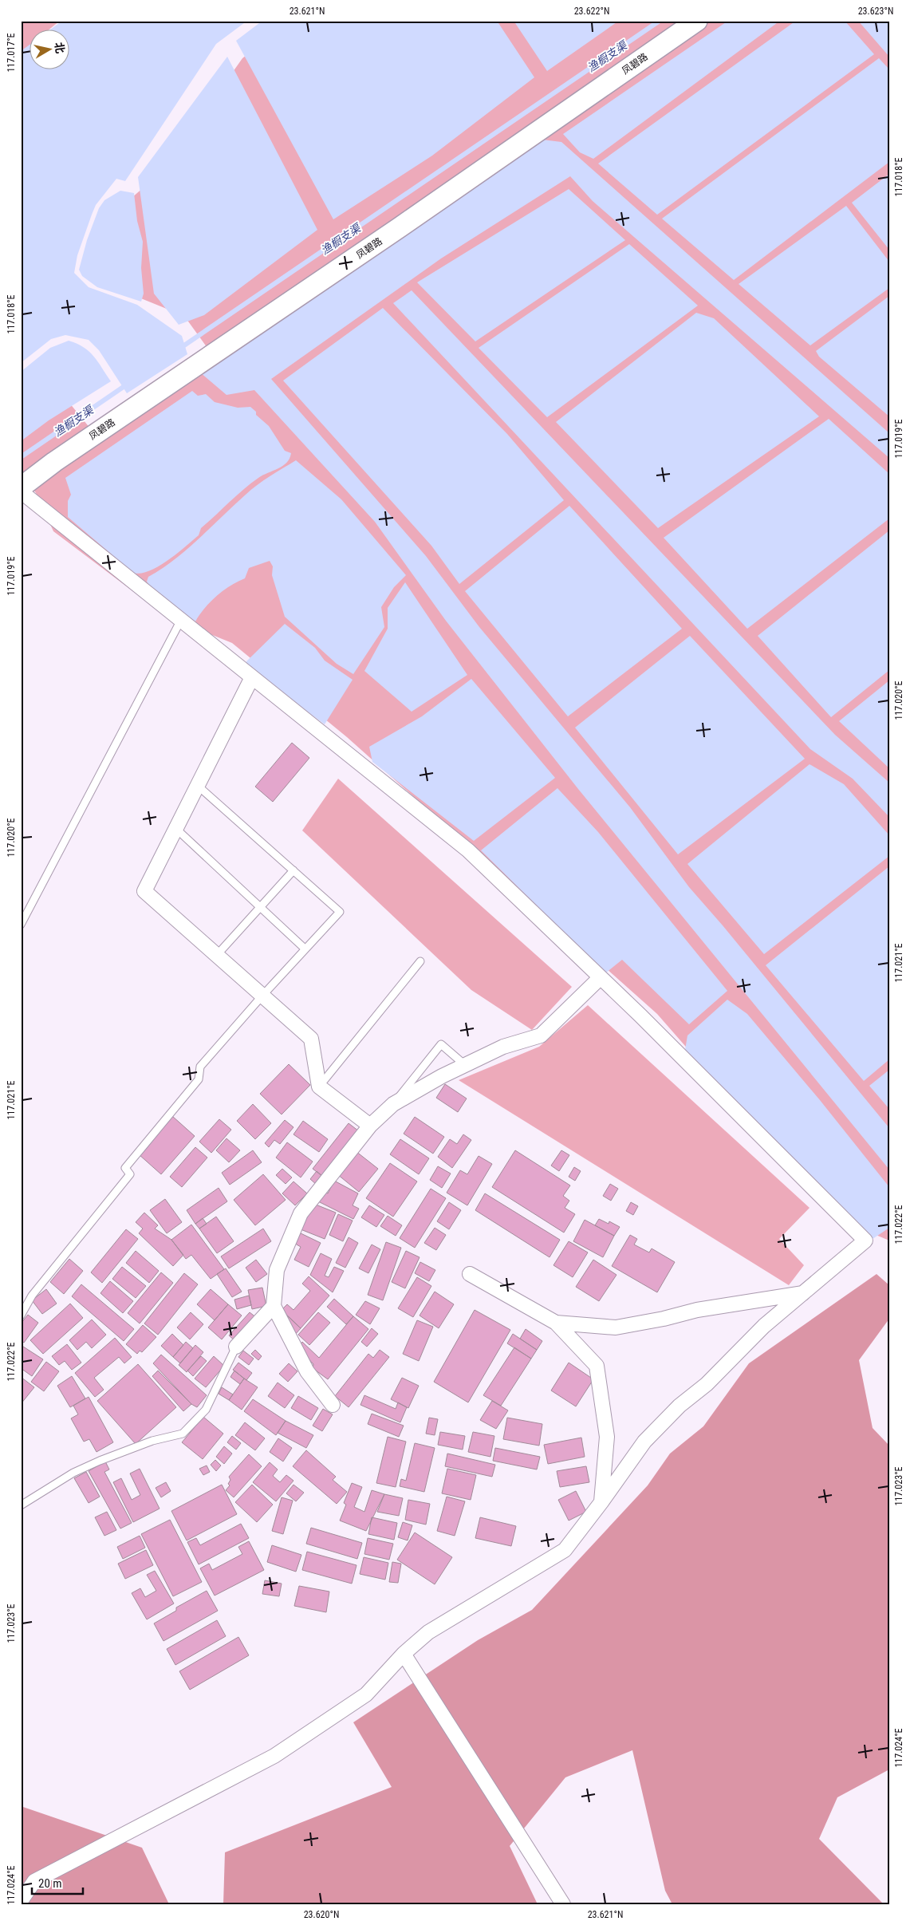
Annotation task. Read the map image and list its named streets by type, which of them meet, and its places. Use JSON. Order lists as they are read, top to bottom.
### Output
{
  "streets": {
    "main road": ["凤碧路"]
  },
  "water": ["渔橱支渠"],
  "scale_bar": "20 m",
  "north": "right",
  "coordinates": [
    "23.621°N",
    "23.622°N",
    "23.623°N",
    "117.017°E",
    "117.018°E",
    "117.019°E",
    "117.020°E",
    "117.021°E",
    "117.022°E",
    "117.023°E",
    "117.024°E",
    "23.620°N"
  ]
}
